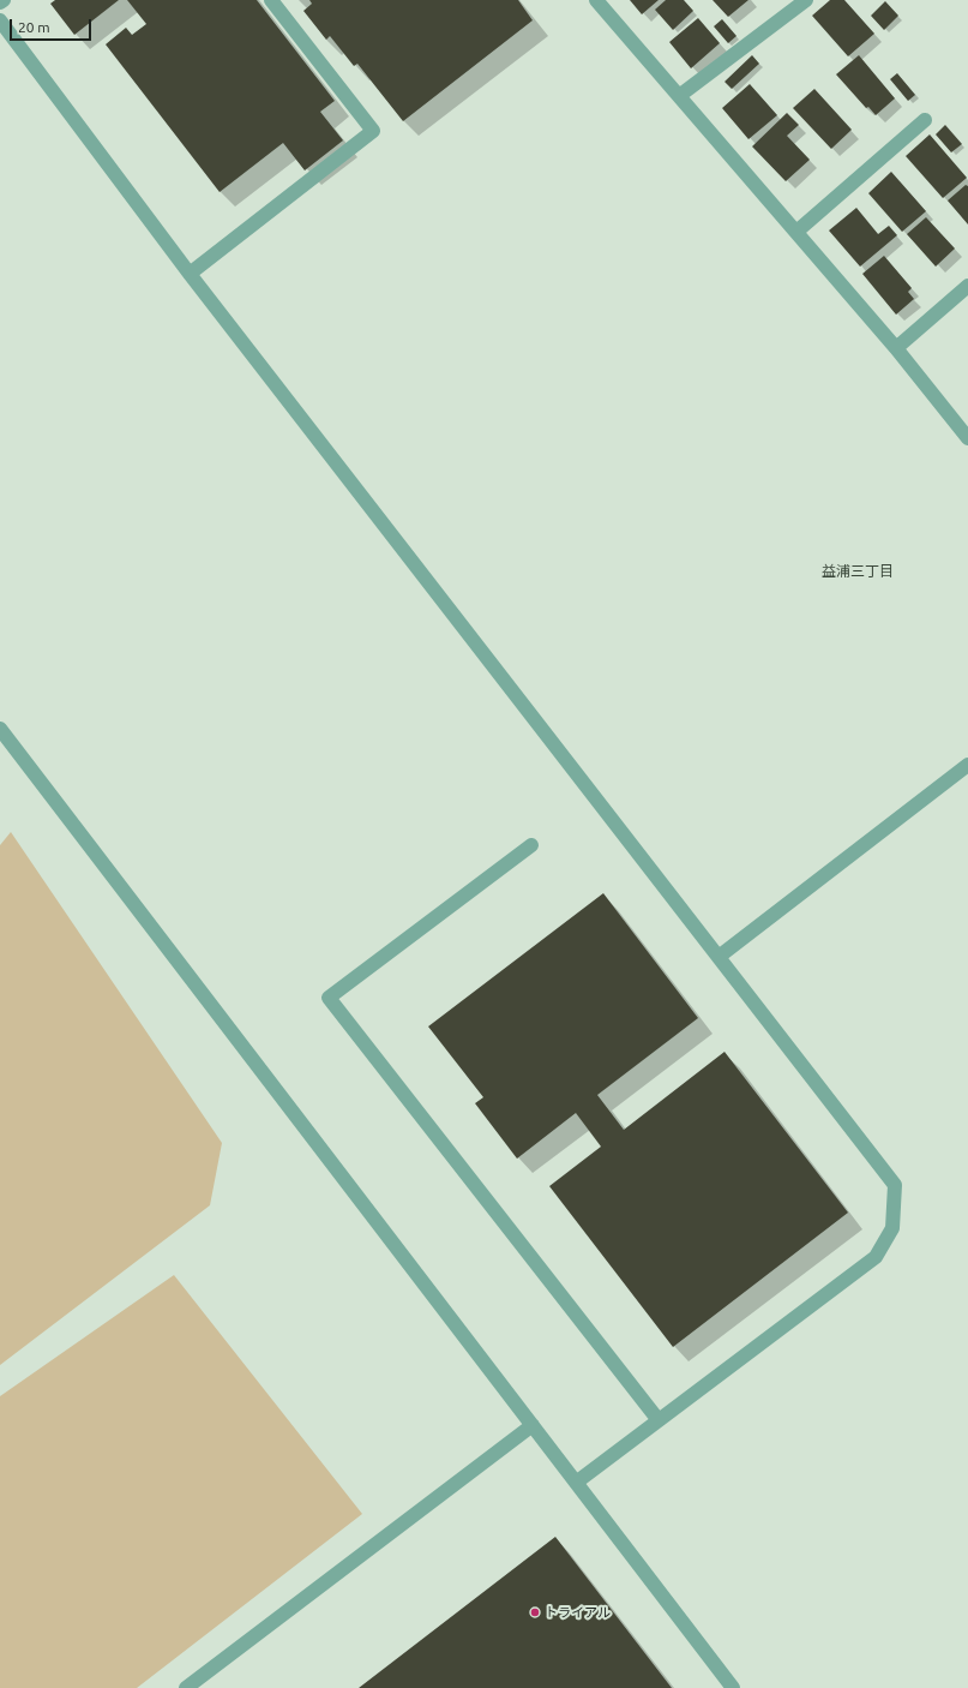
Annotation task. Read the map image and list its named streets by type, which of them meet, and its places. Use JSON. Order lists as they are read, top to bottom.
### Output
{
  "districts": ["益浦三丁目"],
  "places": ["トライアル"],
  "scale_bar": "20 m"
}
